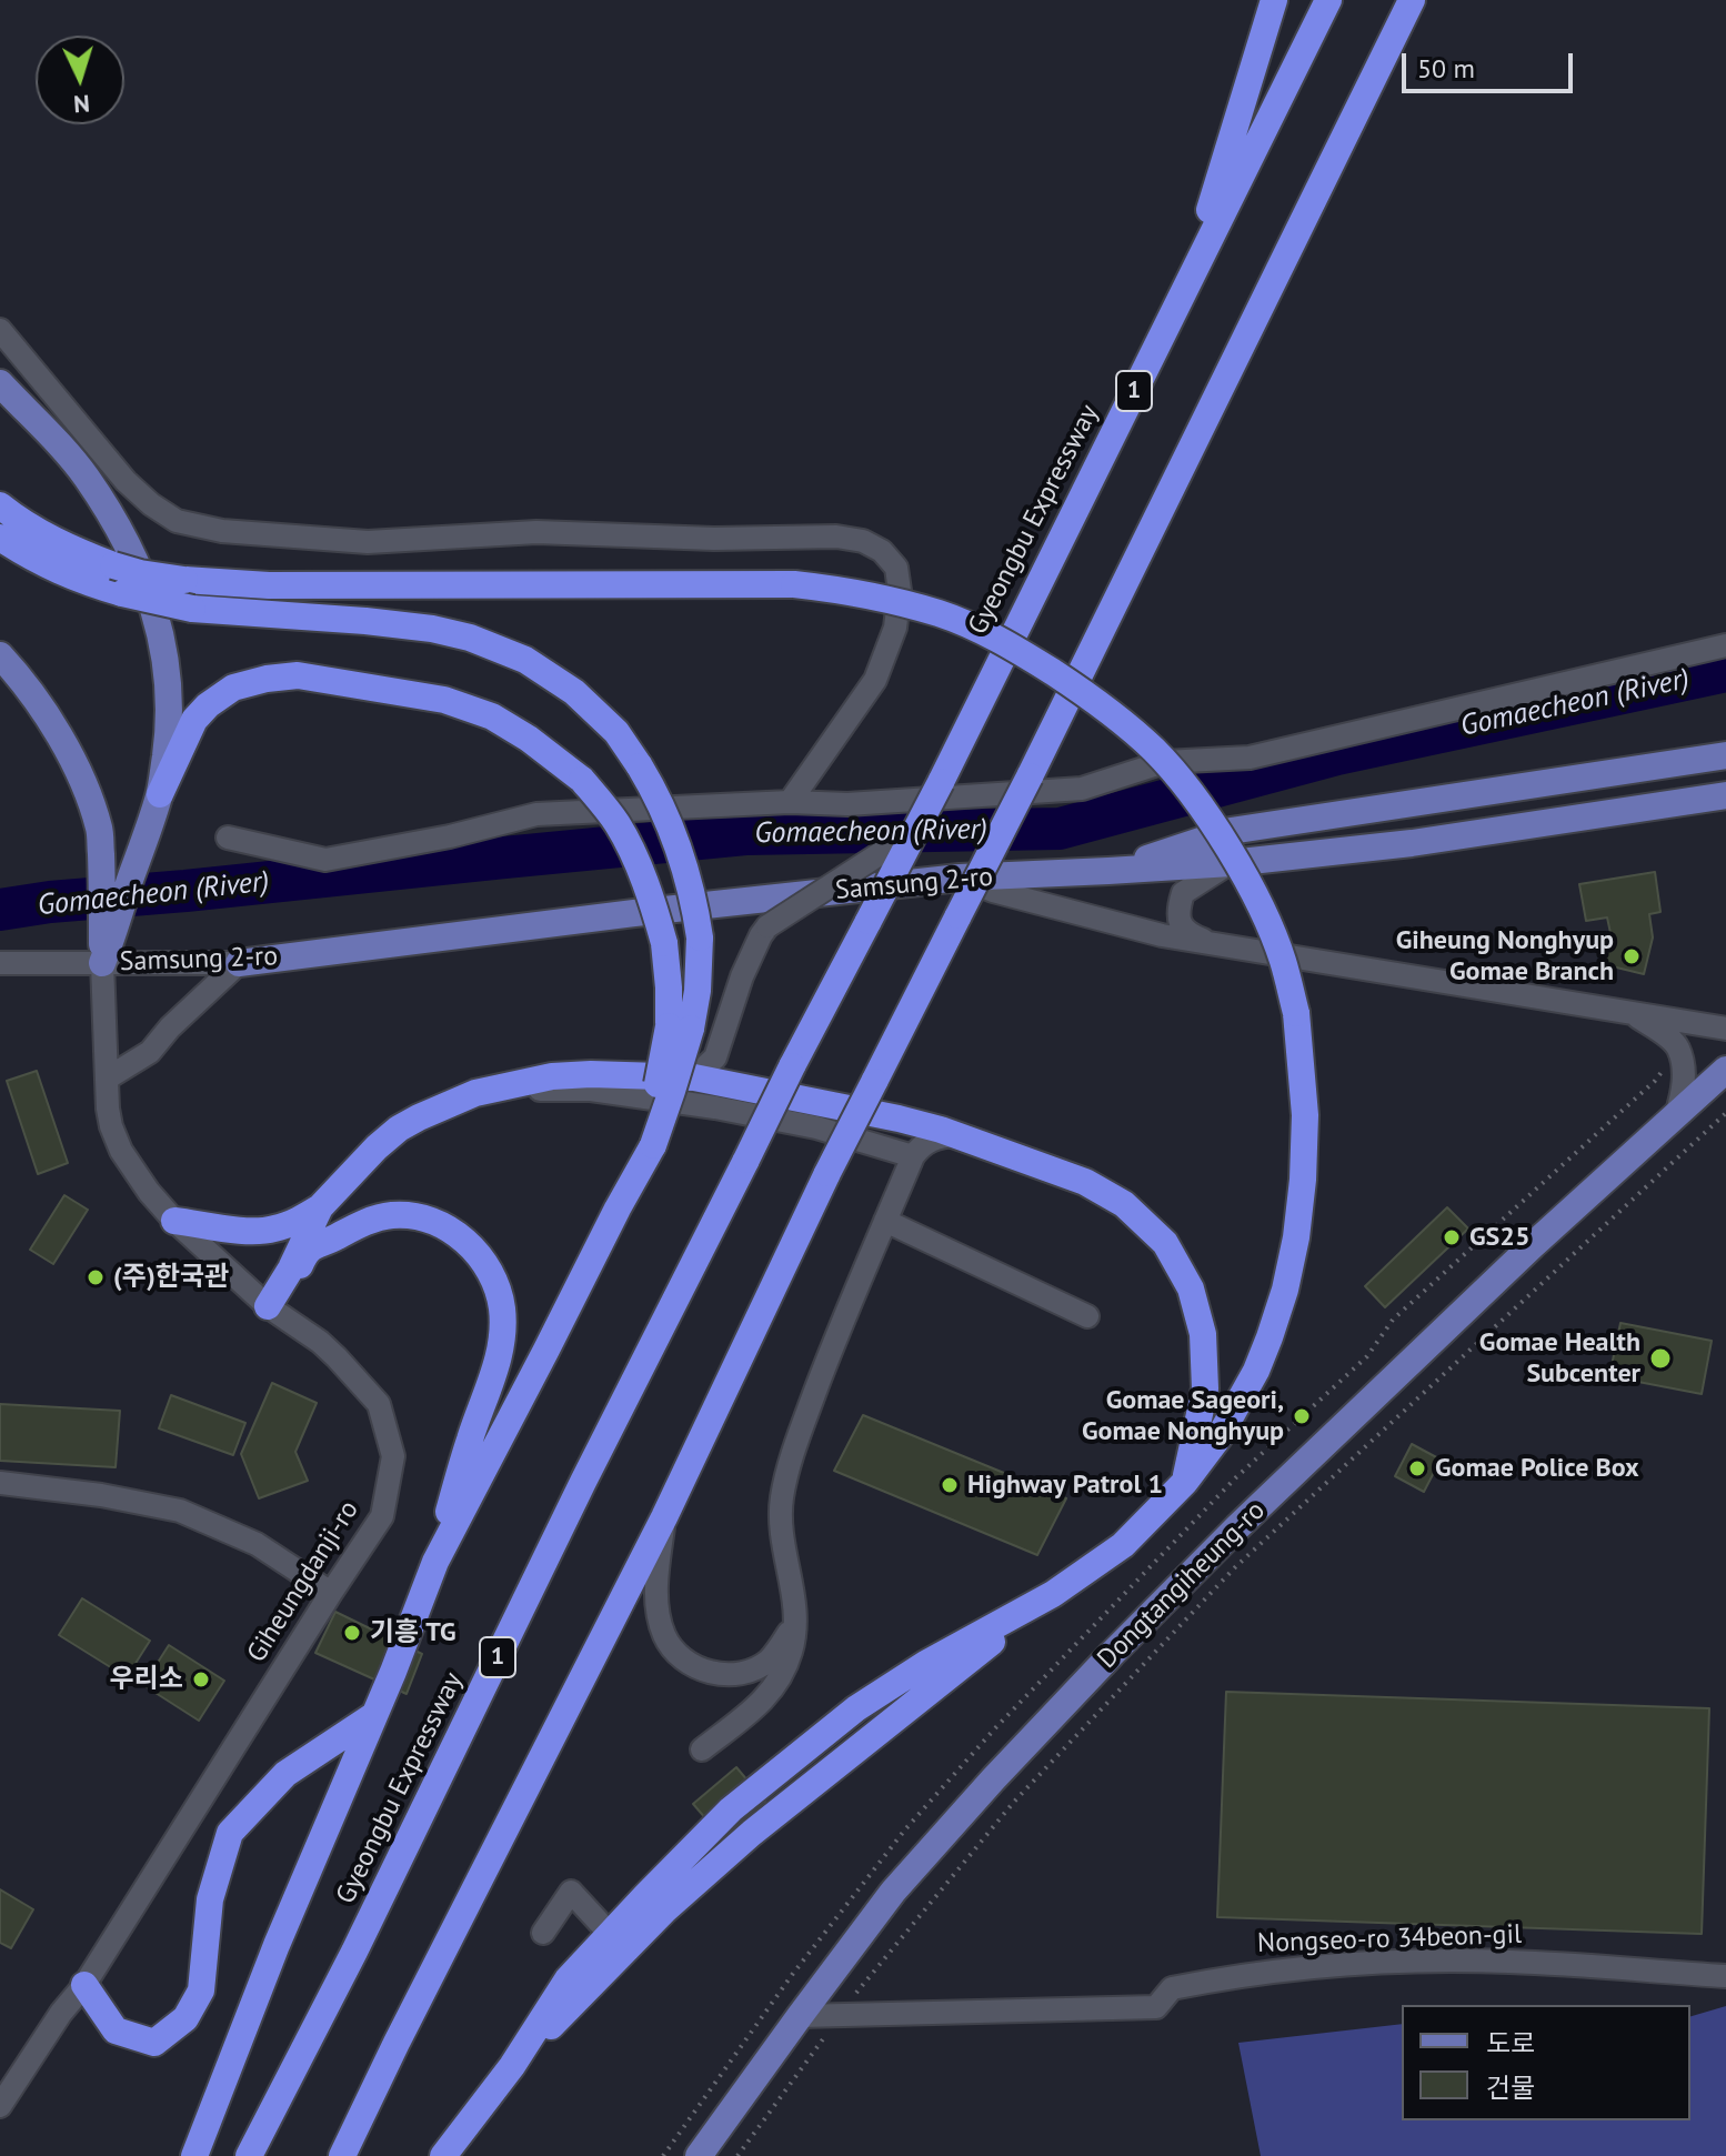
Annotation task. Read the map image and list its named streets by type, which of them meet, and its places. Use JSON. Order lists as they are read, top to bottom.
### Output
{
  "streets": {
    "highway": ["1", "Gyeongbu Expressway"],
    "main road": ["Samsung 2-ro", "Dongtangiheung-ro"],
    "street": ["Giheungdanji-ro", "Nongseo-ro 34beon-gil"]
  },
  "crossings": [
    ["Samsung 2-ro", "Giheungdanji-ro"],
    ["Dongtangiheung-ro", "Nongseo-ro 34beon-gil"]
  ],
  "water": ["Gomaecheon (River)"],
  "places": [
    "Giheung Nonghyup Gomae Branch",
    "GS25",
    "(주)한국관",
    "Gomae Health Subcenter",
    "Gomae Sageori, Gomae Nonghyup",
    "Gomae Police Box",
    "Highway Patrol 1",
    "기흥 TG",
    "우리소"
  ],
  "legend": ["도로", "건물"],
  "scale_bar": "50 m",
  "north": "bottom"
}
